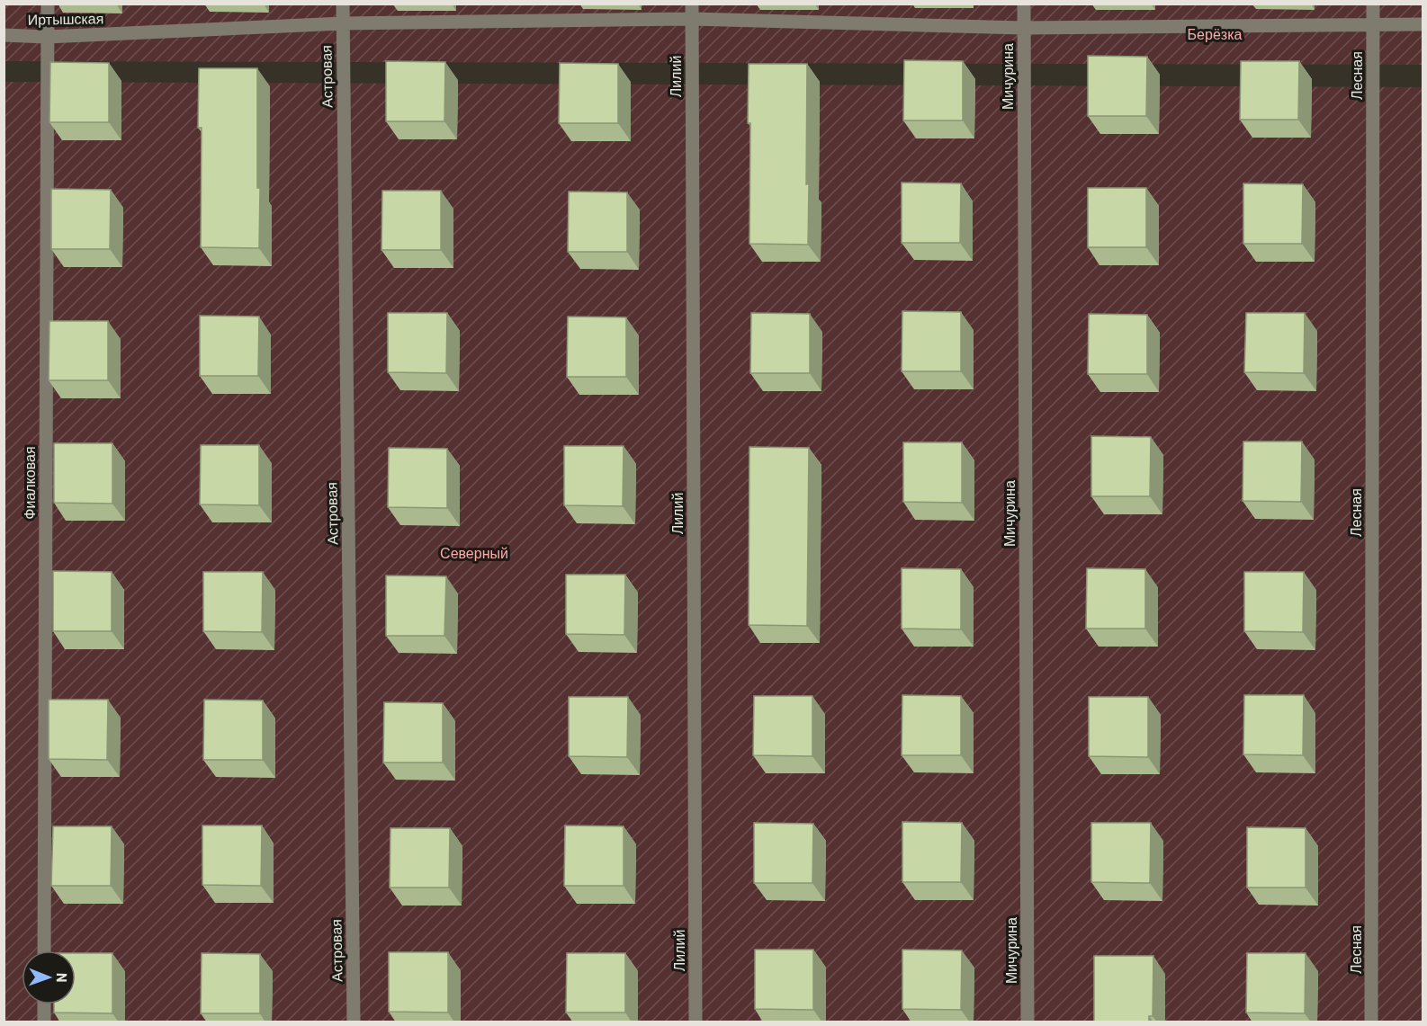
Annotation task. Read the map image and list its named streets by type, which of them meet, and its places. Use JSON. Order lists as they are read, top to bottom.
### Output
{
  "streets": {
    "street": [
      "Иртышская",
      "Лесная",
      "Астровая",
      "Лилий",
      "Мичурина",
      "Фиалковая"
    ]
  },
  "crossings": [
    ["Иртышская", "Лесная"],
    ["Иртышская", "Астровая"],
    ["Иртышская", "Лилий"],
    ["Иртышская", "Мичурина"],
    ["Иртышская", "Фиалковая"]
  ],
  "parks": ["Берёзка", "Северный"],
  "north": "right"
}
